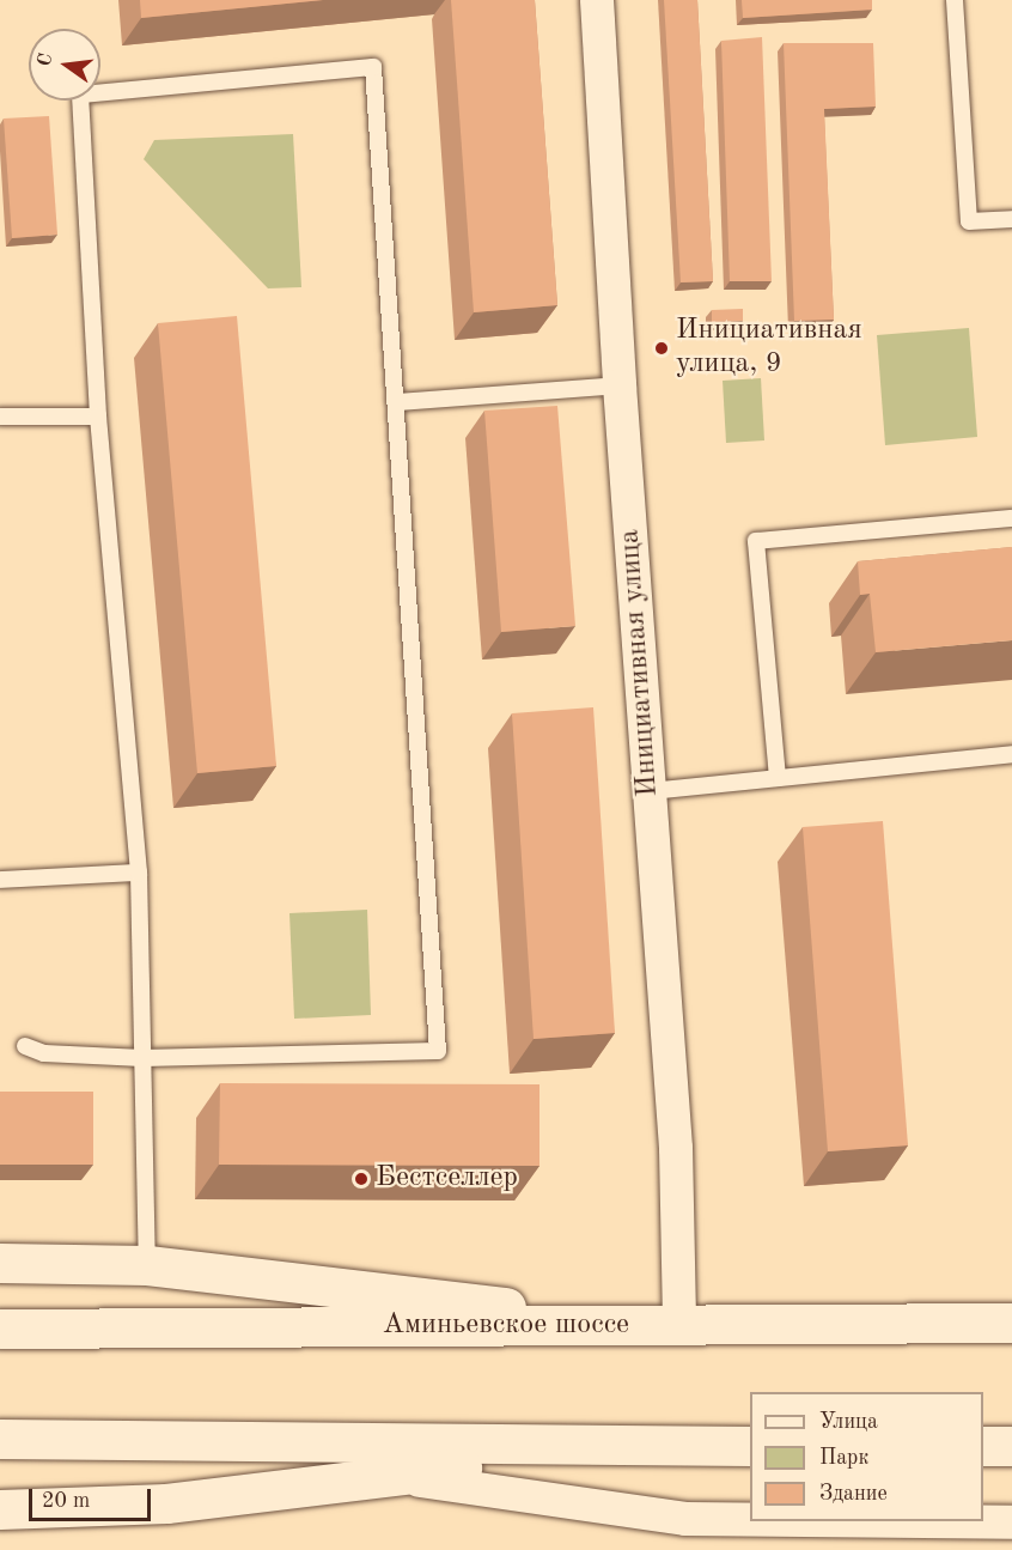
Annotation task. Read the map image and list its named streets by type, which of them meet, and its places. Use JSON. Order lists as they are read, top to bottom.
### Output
{
  "streets": {
    "main road": ["Аминьевское шоссе"],
    "street": ["Инициативная улица"]
  },
  "crossings": [
    ["Инициативная улица", "Аминьевское шоссе"]
  ],
  "places": ["Инициативная улица, 9", "Бестселлер"],
  "legend": ["Улица", "Парк", "Здание"],
  "scale_bar": "20 m",
  "north": "left"
}
